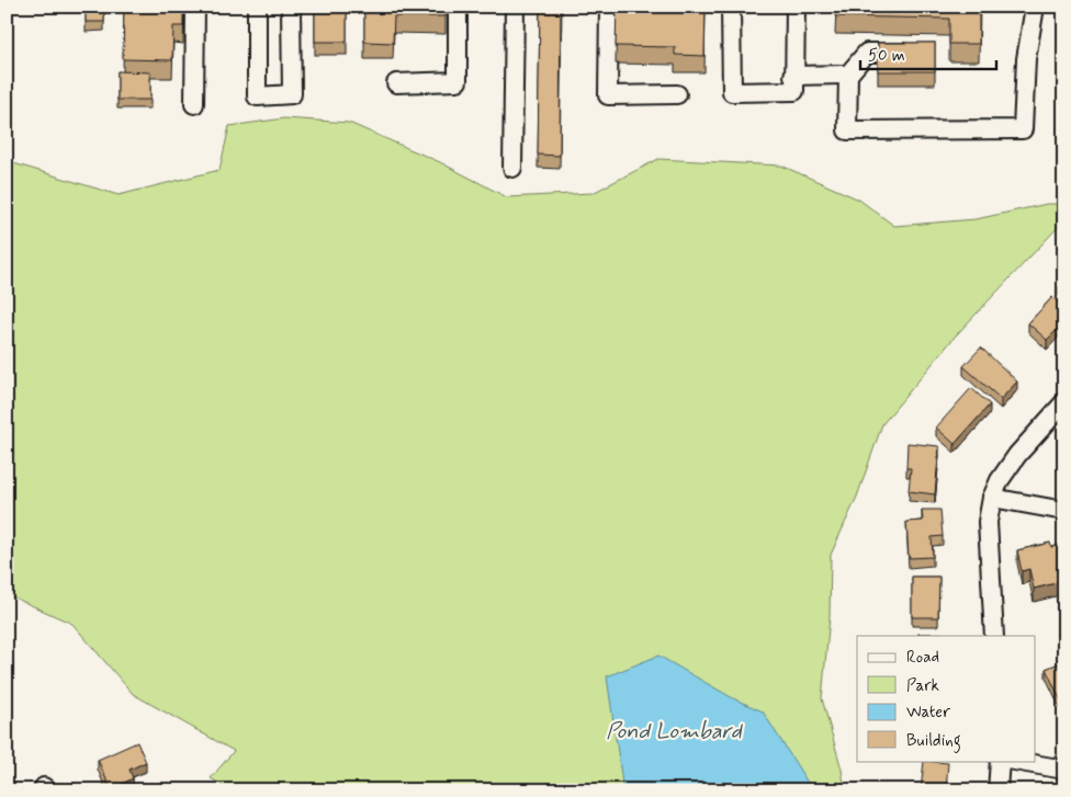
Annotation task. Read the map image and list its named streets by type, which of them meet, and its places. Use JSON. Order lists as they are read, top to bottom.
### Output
{
  "water": ["Pond Lombard"],
  "legend": [
    "Road",
    "Park",
    "Water",
    "Building"
  ],
  "scale_bar": "50 m"
}
